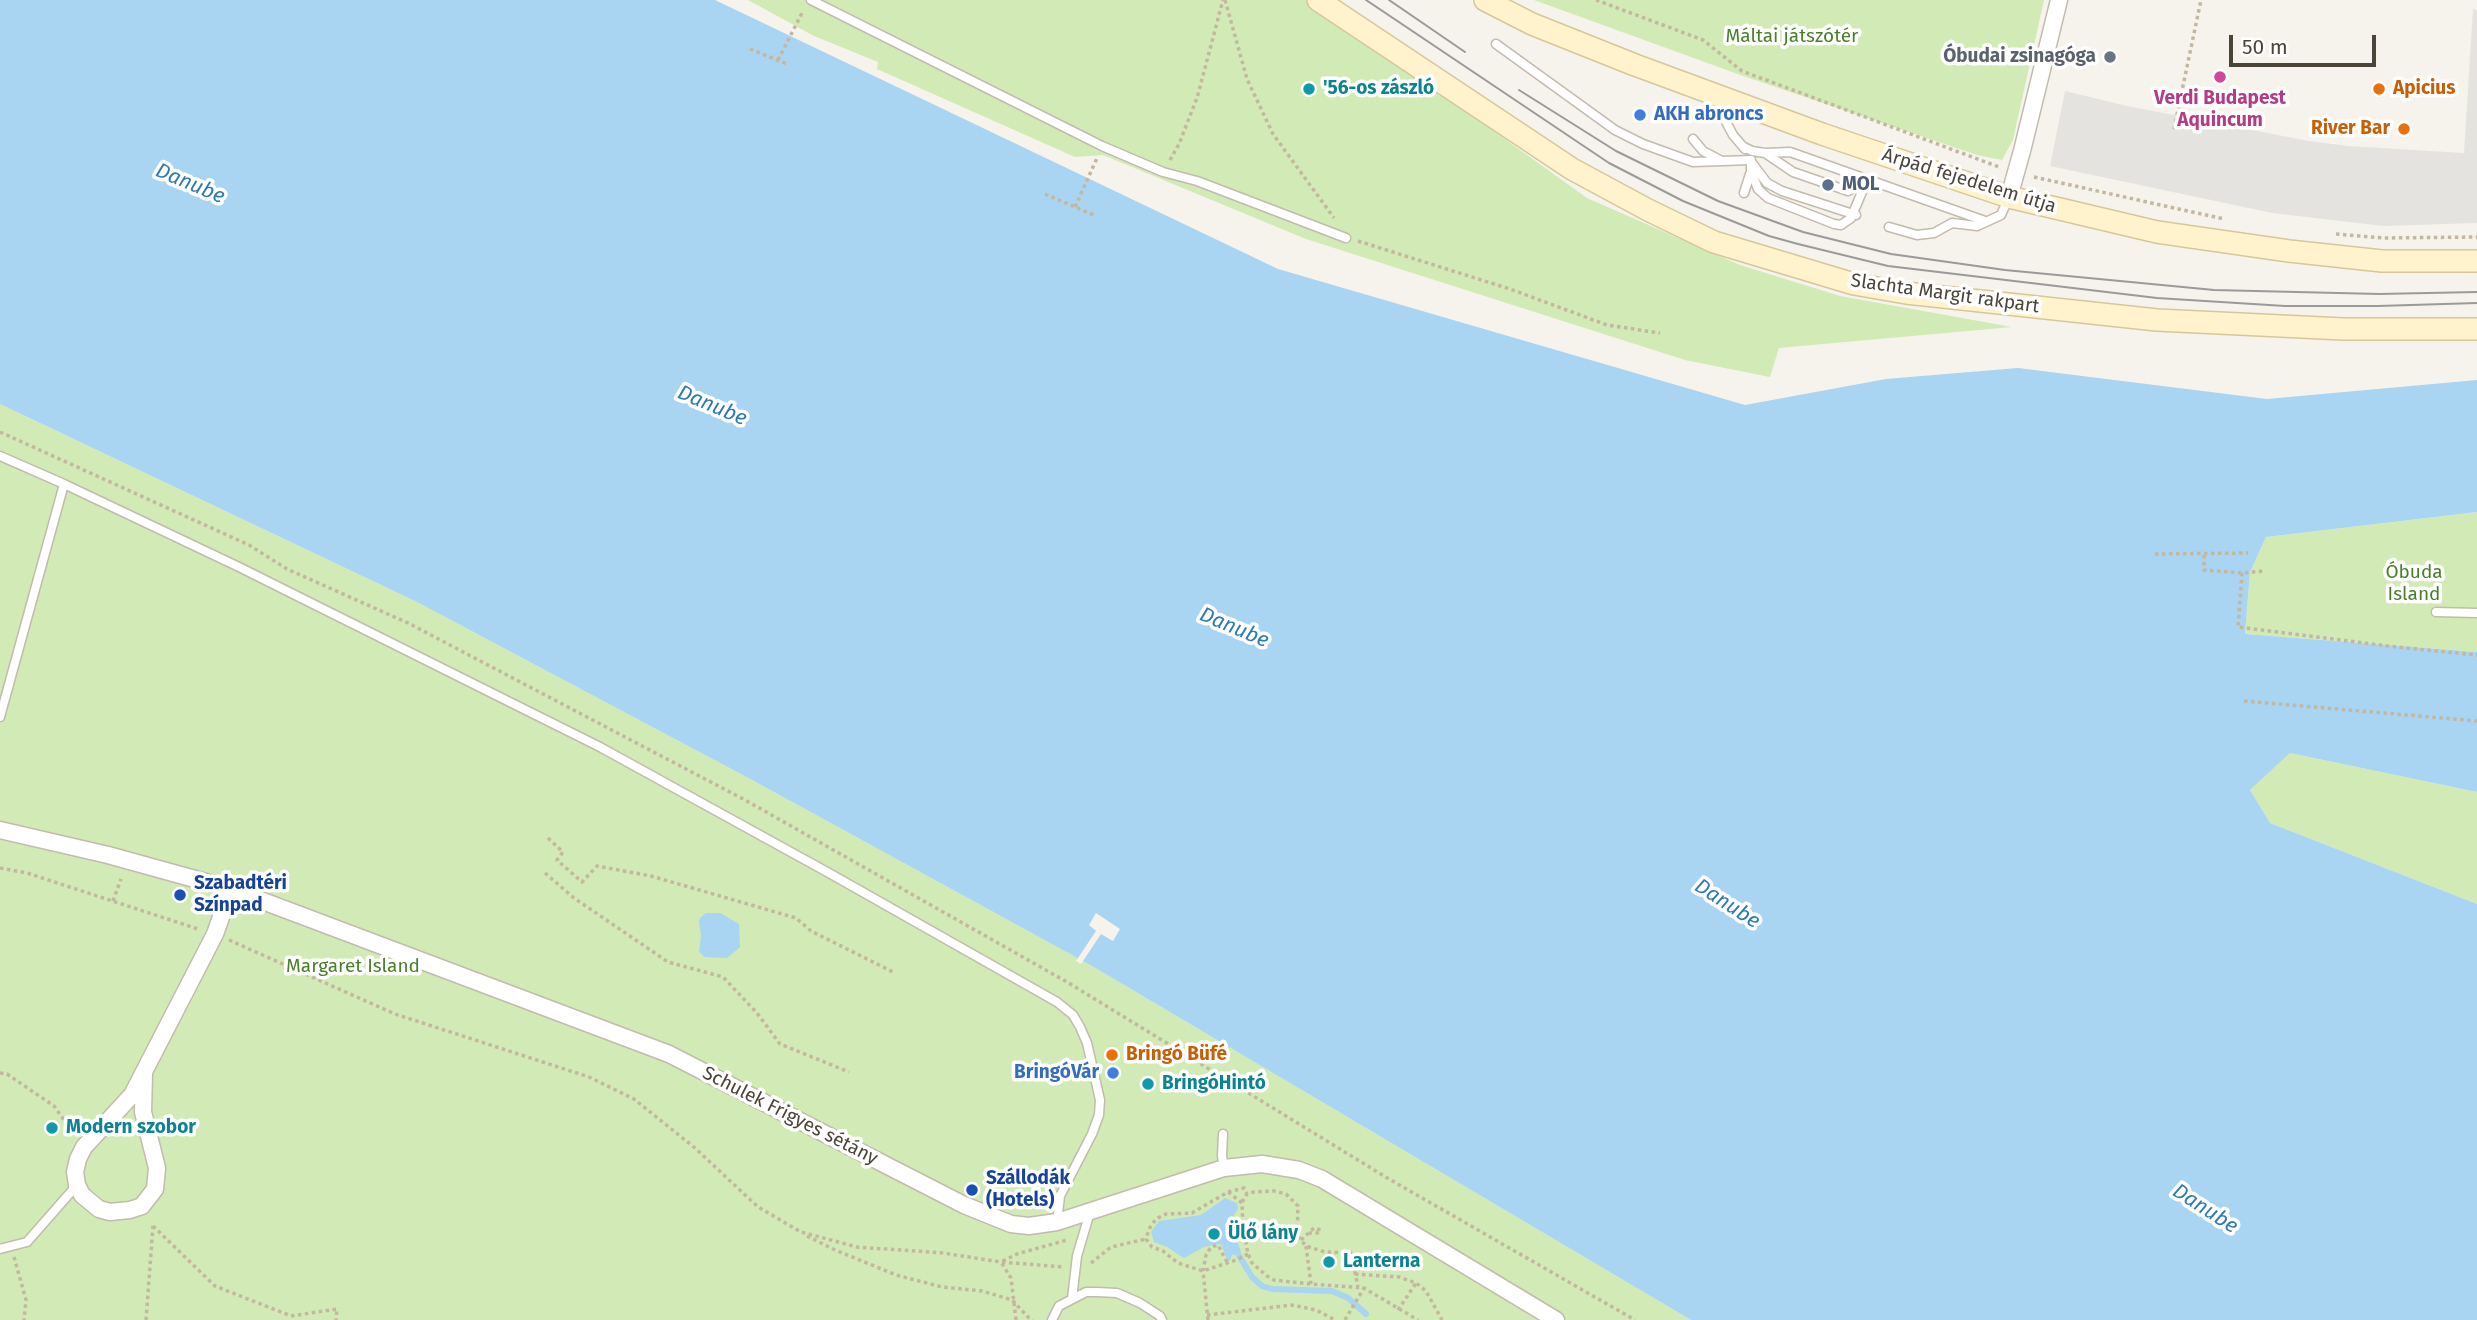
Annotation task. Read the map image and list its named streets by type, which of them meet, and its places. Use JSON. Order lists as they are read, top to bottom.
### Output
{
  "streets": {
    "main road": ["Árpád fejedelem útja", "Slachta Margit rakpart"],
    "street": ["Schulek Frigyes sétány"]
  },
  "water": ["Danube"],
  "parks": ["Máltai játszótér", "Óbuda Island", "Margaret Island"],
  "places": [
    "Óbudai zsinagóga",
    "Verdi Budapest Aquincum",
    "'56-os zászló",
    "Apicius",
    "AKH abroncs",
    "River Bar",
    "MOL",
    "Szabadtéri Színpad",
    "Bringó Büfé",
    "BringóVár",
    "BringóHintó",
    "Modern szobor",
    "Szállodák (Hotels)",
    "Ülő lány",
    "Lanterna"
  ],
  "scale_bar": "50 m"
}
